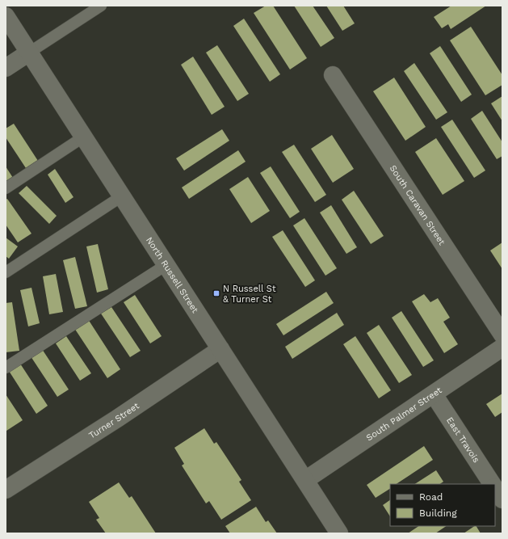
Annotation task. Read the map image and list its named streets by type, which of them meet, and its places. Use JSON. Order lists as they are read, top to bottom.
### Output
{
  "streets": {
    "street": [
      "South Caravan Street",
      "North Russell Street",
      "South Palmer Street",
      "Turner Street",
      "East Travois"
    ]
  },
  "crossings": [
    ["North Russell Street", "South Palmer Street"],
    ["North Russell Street", "Turner Street"],
    ["South Palmer Street", "East Travois"]
  ],
  "places": {
    "transit": ["N Russell St & Turner St"]
  },
  "legend": ["Road", "Building"]
}
